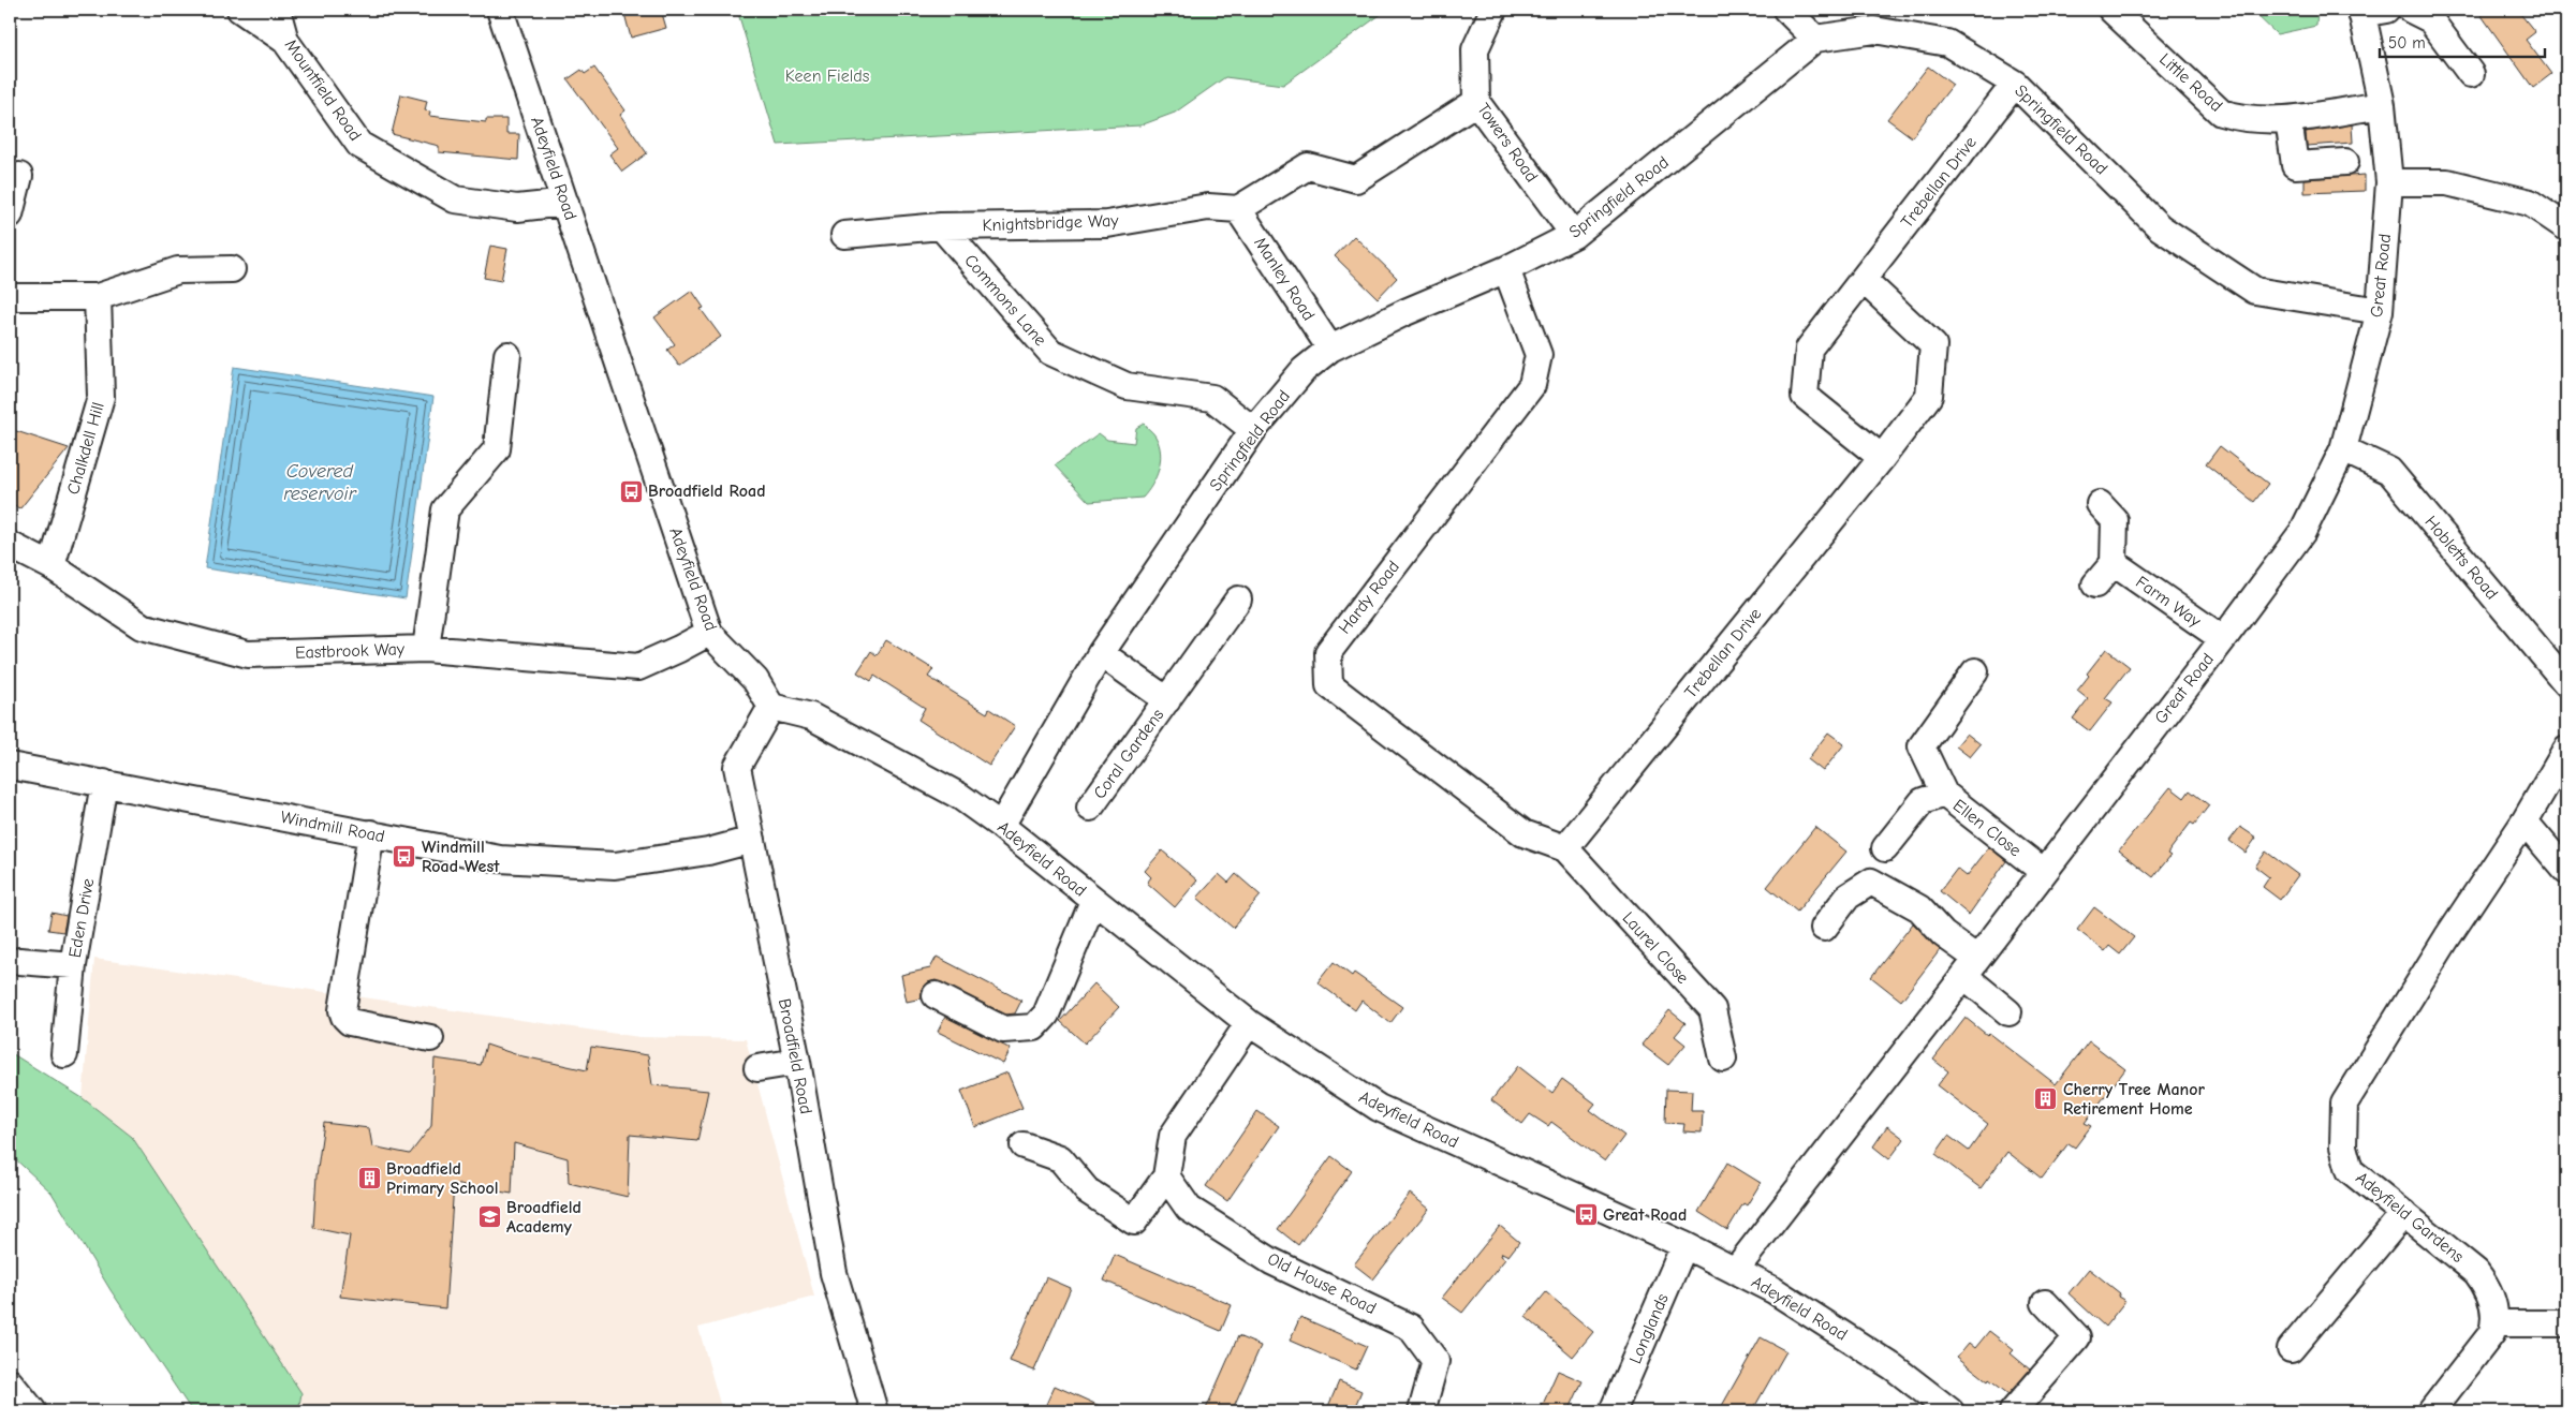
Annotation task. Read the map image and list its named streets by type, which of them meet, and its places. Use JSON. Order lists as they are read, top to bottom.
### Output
{
  "streets": {
    "street": [
      "Little Road",
      "Mountfield Road",
      "Springfield Road",
      "Towers Road",
      "Adeyfield Road",
      "Trebellan Drive",
      "Knightsbridge Way",
      "Great Road",
      "Manley Road",
      "Commons Lane",
      "Chalkdell Hill",
      "Hobletts Road",
      "Hardy Road",
      "Farm Way",
      "Eastbrook Way",
      "Coral Gardens",
      "Windmill Road",
      "Ellen Close",
      "Eden Drive",
      "Laurel Close",
      "Broadfield Road",
      "Adeyfield Gardens",
      "Old House Road",
      "Longlands"
    ]
  },
  "crossings": [
    ["Little Road", "Great Road"],
    ["Mountfield Road", "Adeyfield Road"],
    ["Springfield Road", "Towers Road"],
    ["Springfield Road", "Adeyfield Road"],
    ["Springfield Road", "Trebellan Drive"],
    ["Springfield Road", "Great Road"],
    ["Springfield Road", "Manley Road"],
    ["Springfield Road", "Commons Lane"],
    ["Springfield Road", "Hardy Road"],
    ["Springfield Road", "Coral Gardens"],
    ["Adeyfield Road", "Great Road"],
    ["Adeyfield Road", "Eastbrook Way"],
    ["Adeyfield Road", "Broadfield Road"],
    ["Adeyfield Road", "Longlands"],
    ["Trebellan Drive", "Hardy Road"],
    ["Trebellan Drive", "Laurel Close"],
    ["Knightsbridge Way", "Manley Road"],
    ["Knightsbridge Way", "Commons Lane"],
    ["Great Road", "Hobletts Road"],
    ["Great Road", "Farm Way"],
    ["Great Road", "Ellen Close"],
    ["Chalkdell Hill", "Eastbrook Way"],
    ["Hardy Road", "Laurel Close"],
    ["Windmill Road", "Eden Drive"],
    ["Windmill Road", "Broadfield Road"]
  ],
  "water": ["Covered reservoir"],
  "parks": ["Keen Fields"],
  "places": {
    "bus stop": ["Broadfield Road", "Windmill Road West", "Great Road"],
    "building": ["Cherry Tree Manor Retirement Home", "Broadfield Primary School"],
    "school or university": ["Broadfield Academy"]
  },
  "scale_bar": "50 m"
}
